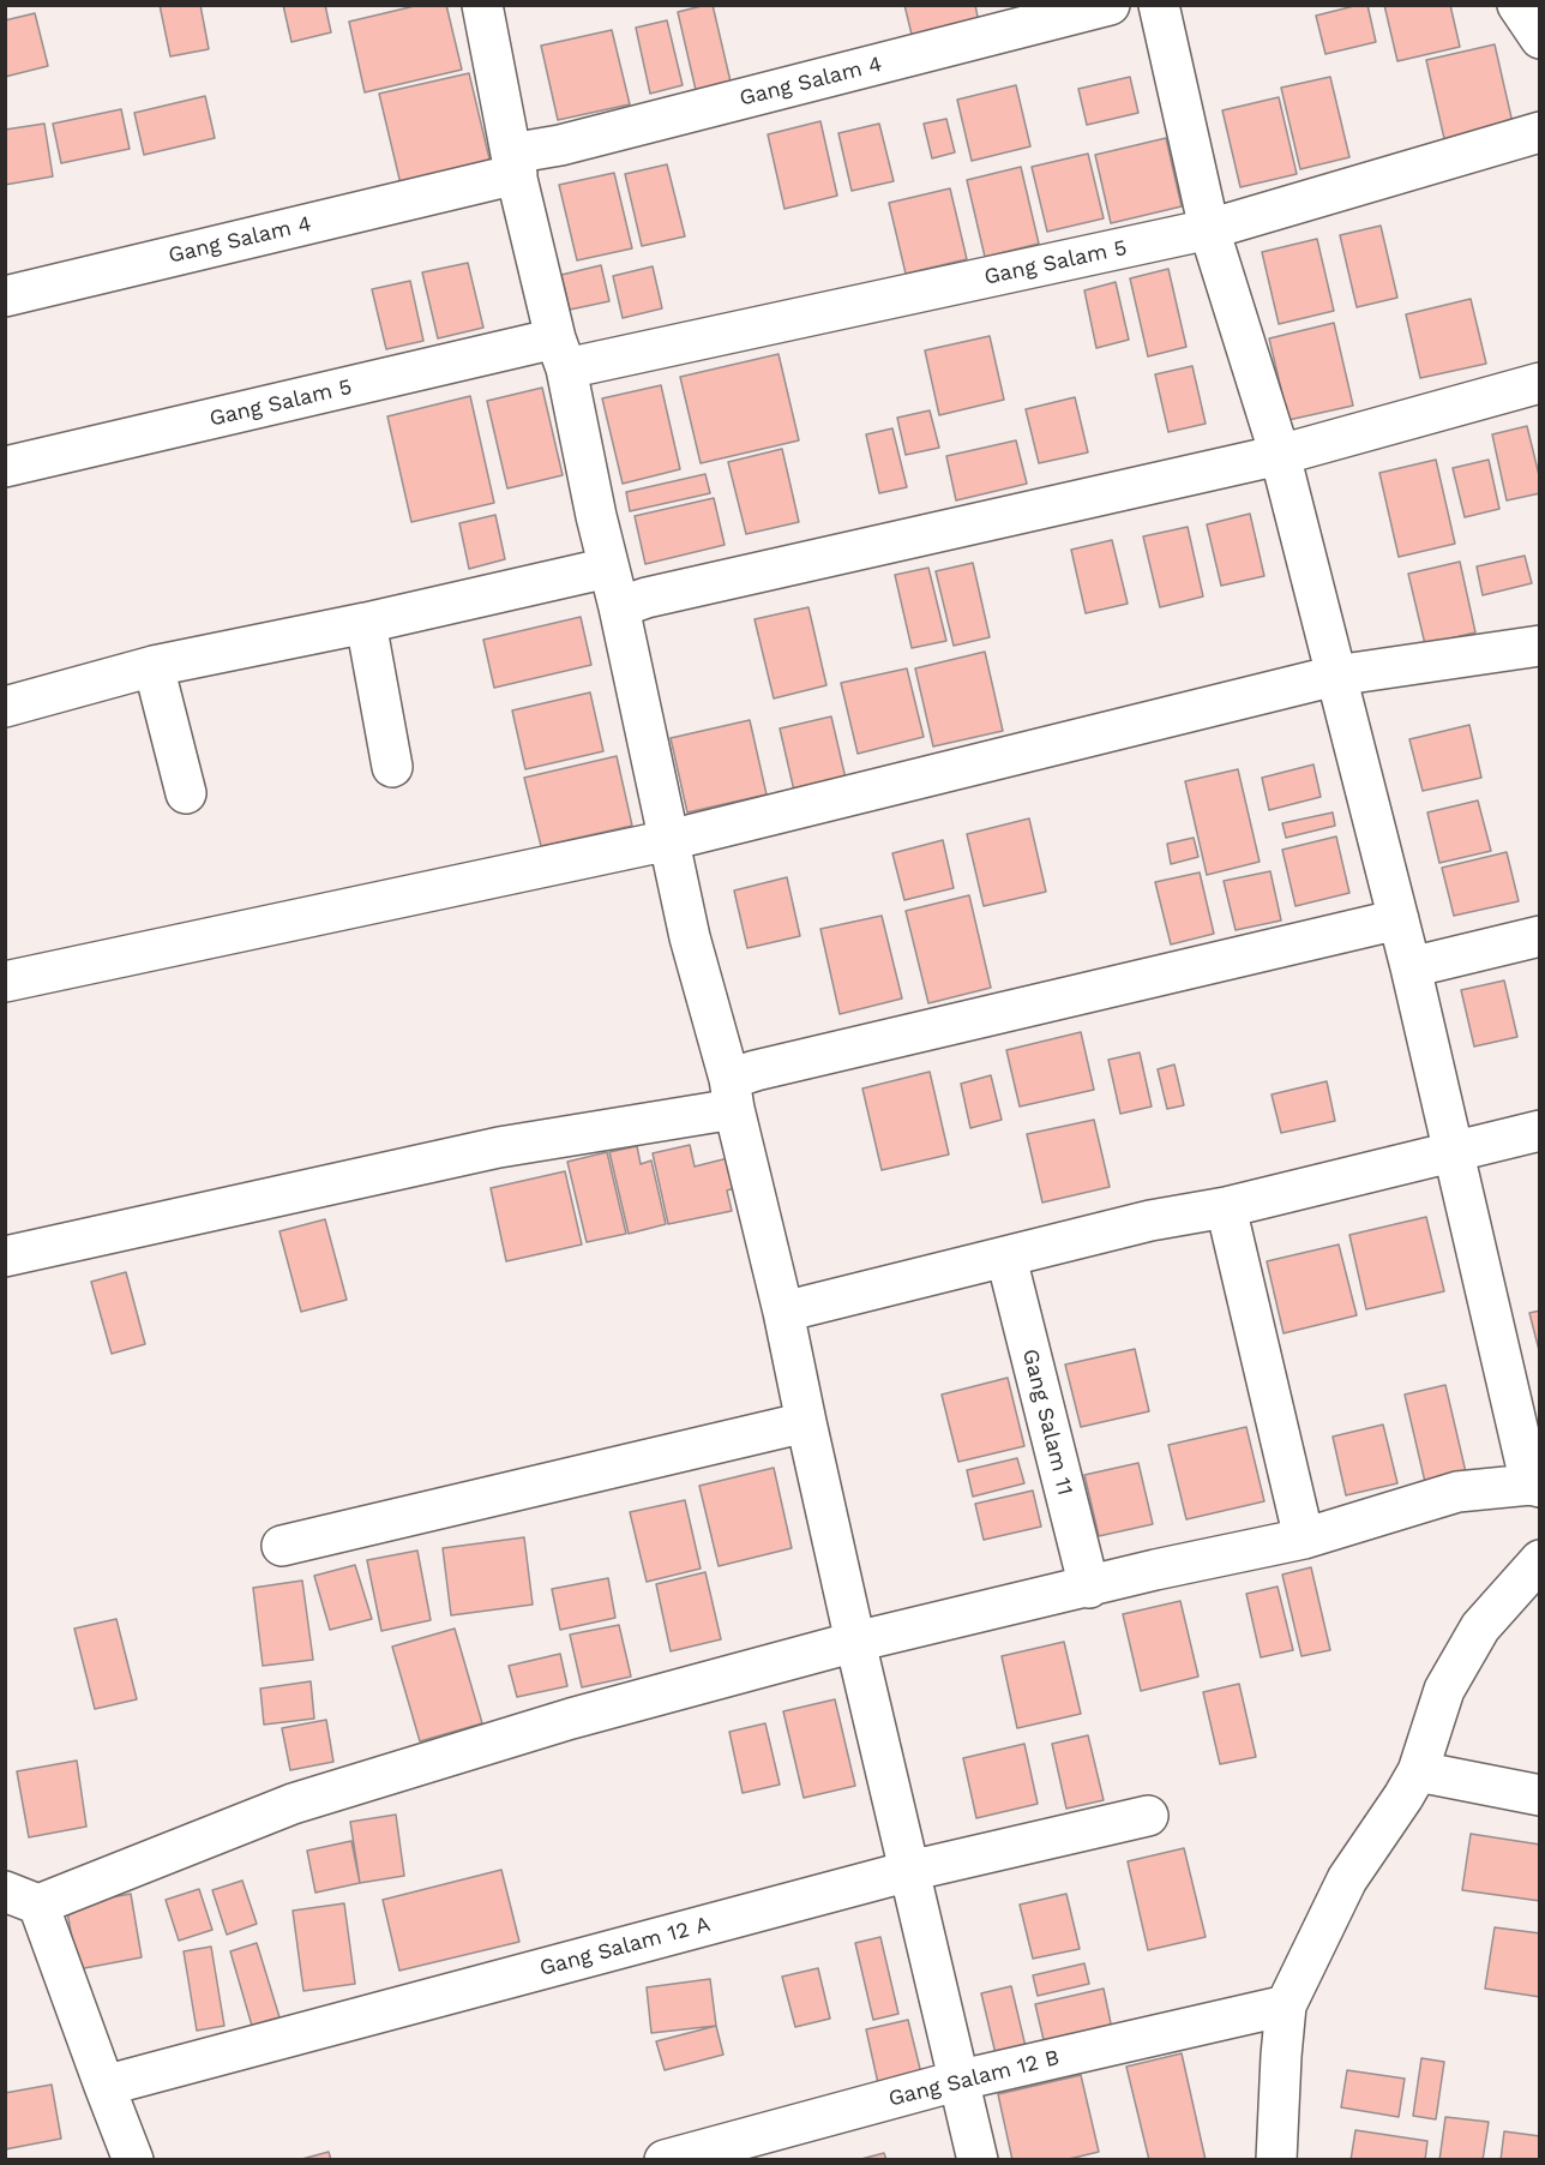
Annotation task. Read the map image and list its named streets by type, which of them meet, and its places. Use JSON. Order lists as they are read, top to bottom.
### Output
{
  "streets": {
    "street": [
      "Gang Salam 4",
      "Gang Salam 5",
      "Gang Salam 11",
      "Gang Salam 12 A",
      "Gang Salam 12 B"
    ]
  }
}
